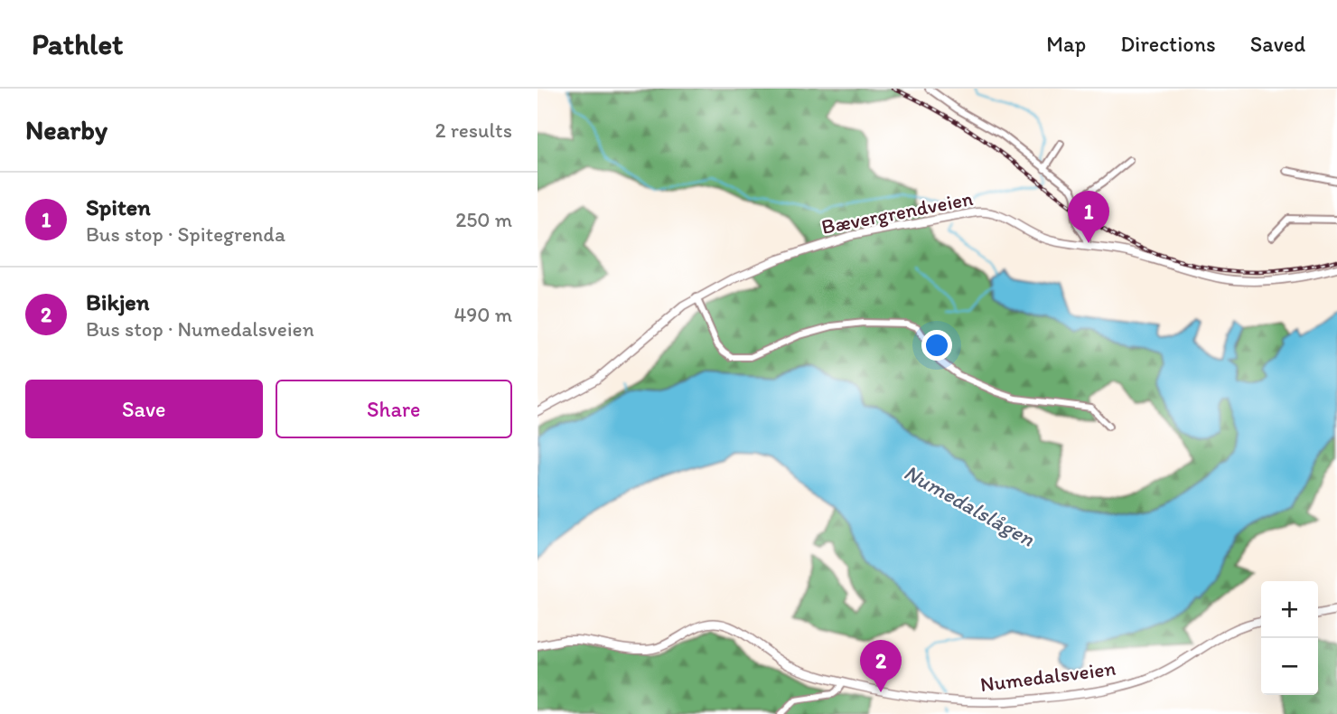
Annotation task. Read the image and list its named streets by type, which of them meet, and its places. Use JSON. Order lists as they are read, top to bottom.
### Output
{
  "streets": {
    "main road": ["Bævergrendveien", "Numedalsveien"]
  },
  "water": ["Numedalslågen"],
  "page": {
    "header": "Pathlet",
    "nav": ["Map", "Directions", "Saved"],
    "heading": ["Nearby", "2 results"],
    "list": [
      {
        "mark": "1",
        "name": "Spiten",
        "note": "Bus stop · Spitegrenda",
        "value": "250 m"
      },
      {
        "mark": "2",
        "name": "Bikjen",
        "note": "Bus stop · Numedalsveien",
        "value": "490 m"
      }
    ],
    "pins": ["1", "2"],
    "buttons": ["Save", "Share"],
    "map_buttons": ["+", "−"]
  }
}
